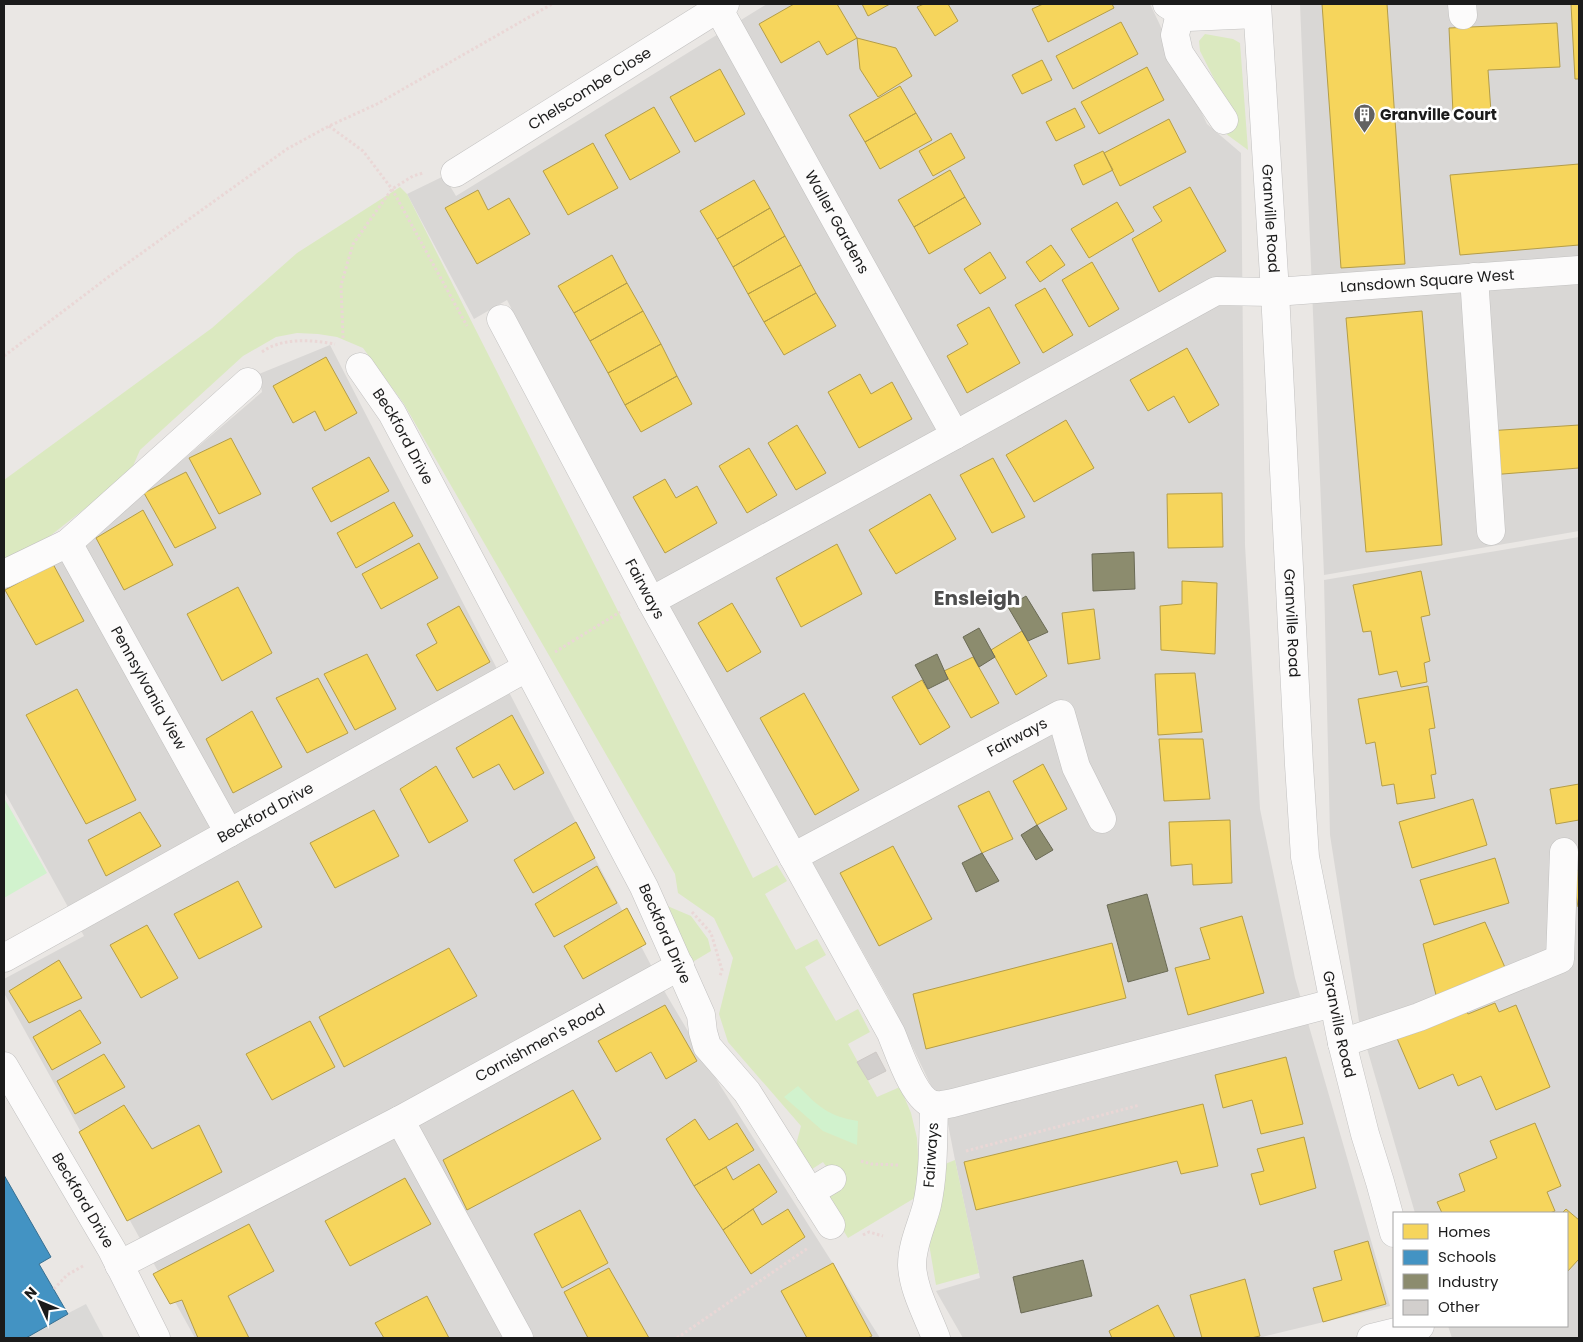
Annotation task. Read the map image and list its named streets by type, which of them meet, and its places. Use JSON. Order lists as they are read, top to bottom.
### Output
{
  "streets": {
    "street": [
      "Chelscombe Close",
      "Granville Road",
      "Waller Gardens",
      "Lansdown Square West",
      "Beckford Drive",
      "Fairways",
      "Pennsylvania View",
      "Cornishmen's Road"
    ]
  },
  "crossings": [
    ["Chelscombe Close", "Waller Gardens"],
    ["Granville Road", "Lansdown Square West"],
    ["Granville Road", "Fairways"],
    ["Beckford Drive", "Pennsylvania View"],
    ["Beckford Drive", "Cornishmen's Road"]
  ],
  "districts": ["Ensleigh"],
  "places": {
    "building": ["Granville Court"]
  },
  "legend": [
    "Homes",
    "Schools",
    "Industry",
    "Other"
  ],
  "north": "top left"
}
